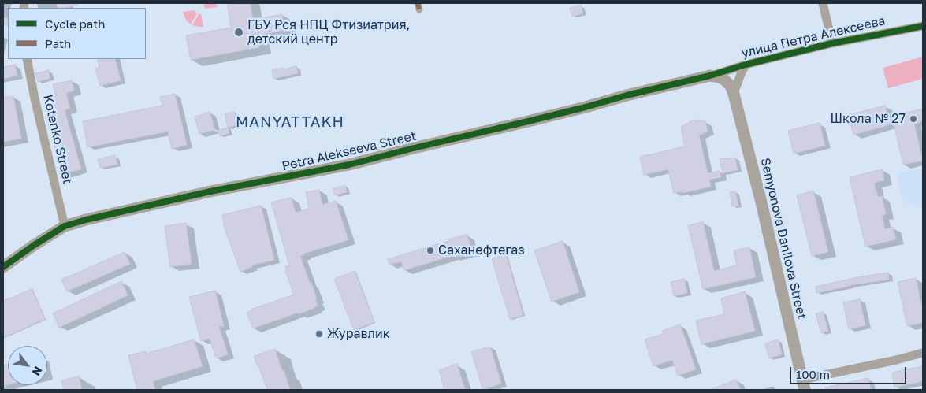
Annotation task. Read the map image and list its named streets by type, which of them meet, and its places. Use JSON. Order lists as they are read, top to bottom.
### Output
{
  "streets": {
    "street": [
      "улица Петра Алексеева",
      "Kotenko Street",
      "Petra Alekseeva Street",
      "Semyonova Danilova Street"
    ]
  },
  "crossings": [
    ["улица Петра Алексеева", "Petra Alekseeva Street"],
    ["Kotenko Street", "Petra Alekseeva Street"]
  ],
  "districts": ["MANYATTAKH"],
  "places": [
    "ГБУ Рся НПЦ Фтизиатрия, детский центр",
    "Школа № 27",
    "Саханефтегаз",
    "Журавлик"
  ],
  "legend": ["Cycle path", "Path"],
  "scale_bar": "100 m",
  "north": "bottom right"
}
